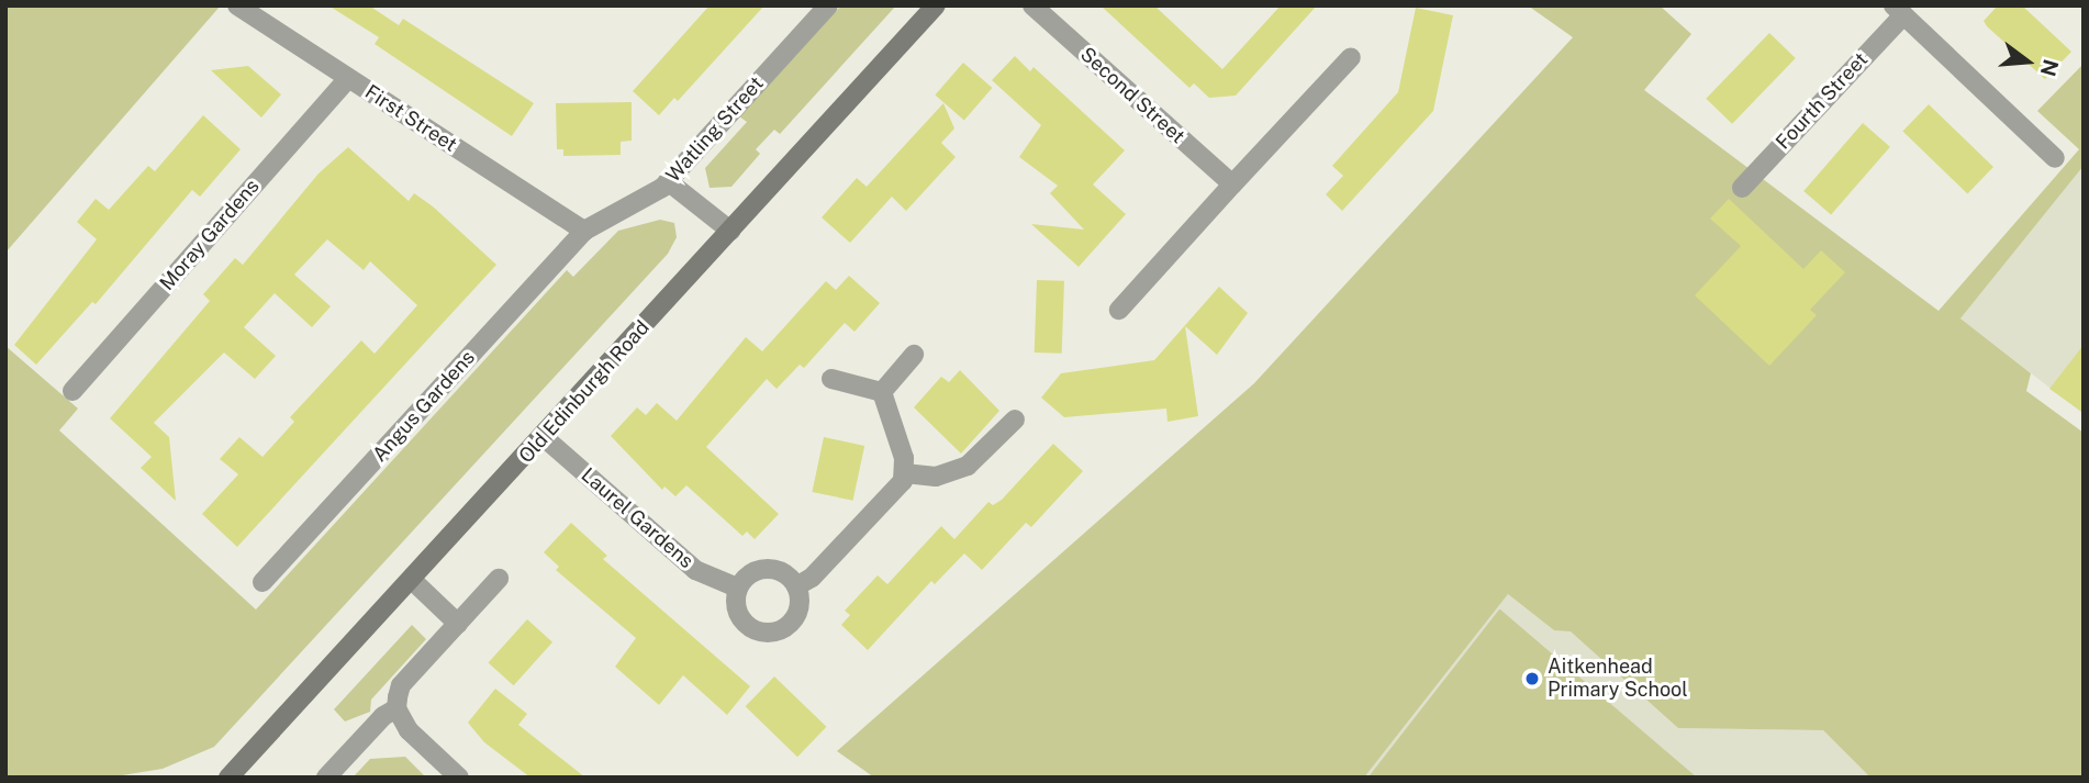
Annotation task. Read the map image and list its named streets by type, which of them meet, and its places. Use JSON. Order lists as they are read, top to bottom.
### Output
{
  "streets": {
    "main road": ["Old Edinburgh Road"],
    "street": [
      "Second Street",
      "Fourth Street",
      "First Street",
      "Watling Street",
      "Moray Gardens",
      "Angus Gardens",
      "Laurel Gardens"
    ]
  },
  "crossings": [
    ["First Street", "Watling Street"],
    ["First Street", "Moray Gardens"],
    ["First Street", "Angus Gardens"],
    ["Watling Street", "Angus Gardens"],
    ["Old Edinburgh Road", "Laurel Gardens"]
  ],
  "places": ["Aitkenhead Primary School"],
  "north": "right"
}
